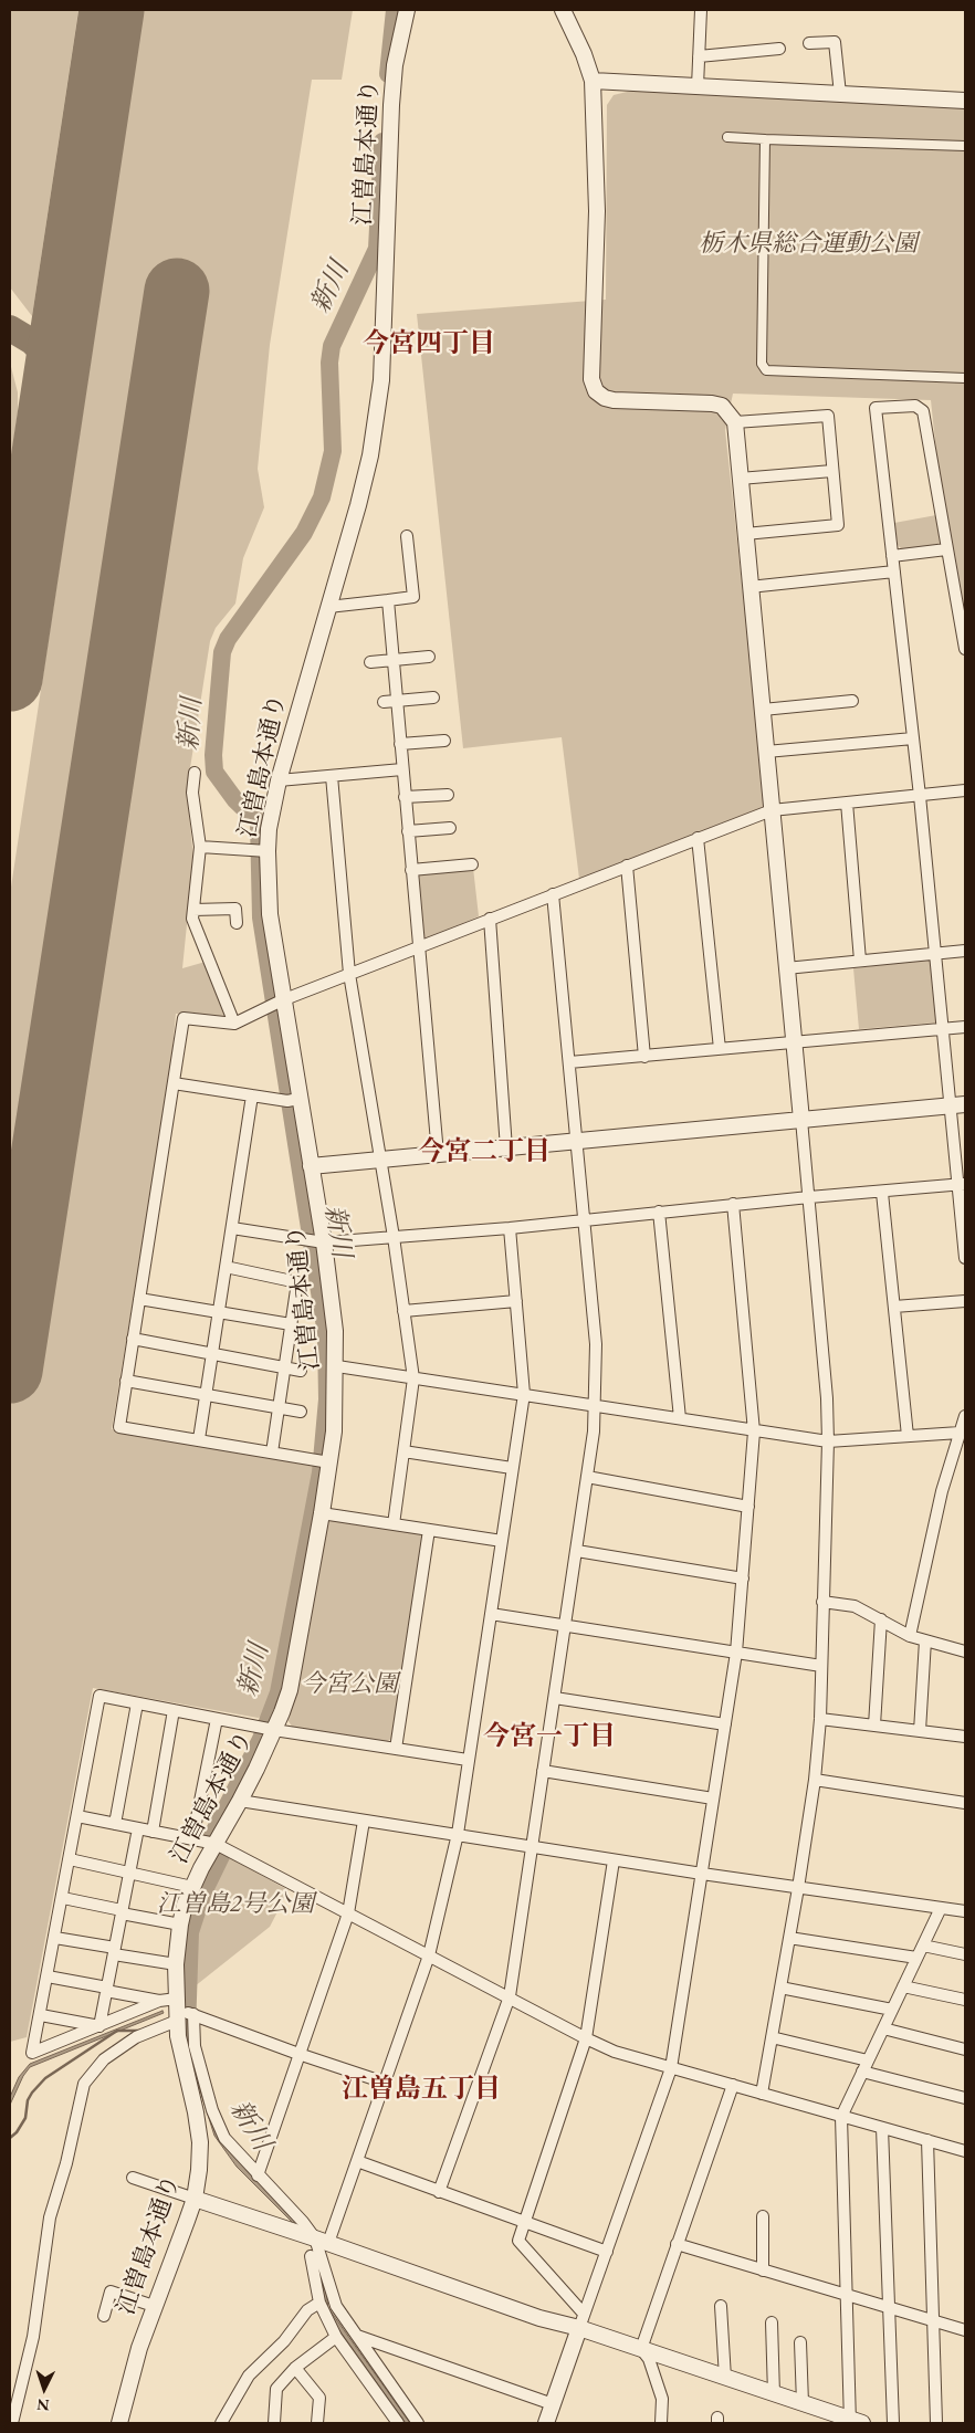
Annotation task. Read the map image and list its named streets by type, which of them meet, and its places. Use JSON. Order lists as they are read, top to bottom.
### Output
{
  "streets": {
    "street": ["江曽島本通り"]
  },
  "districts": [
    "今宮四丁目",
    "今宮二丁目",
    "今宮一丁目",
    "江曽島五丁目"
  ],
  "water": ["新川"],
  "parks": ["栃木県総合運動公園", "今宮公園", "江曽島2号公園"],
  "north": "bottom"
}
